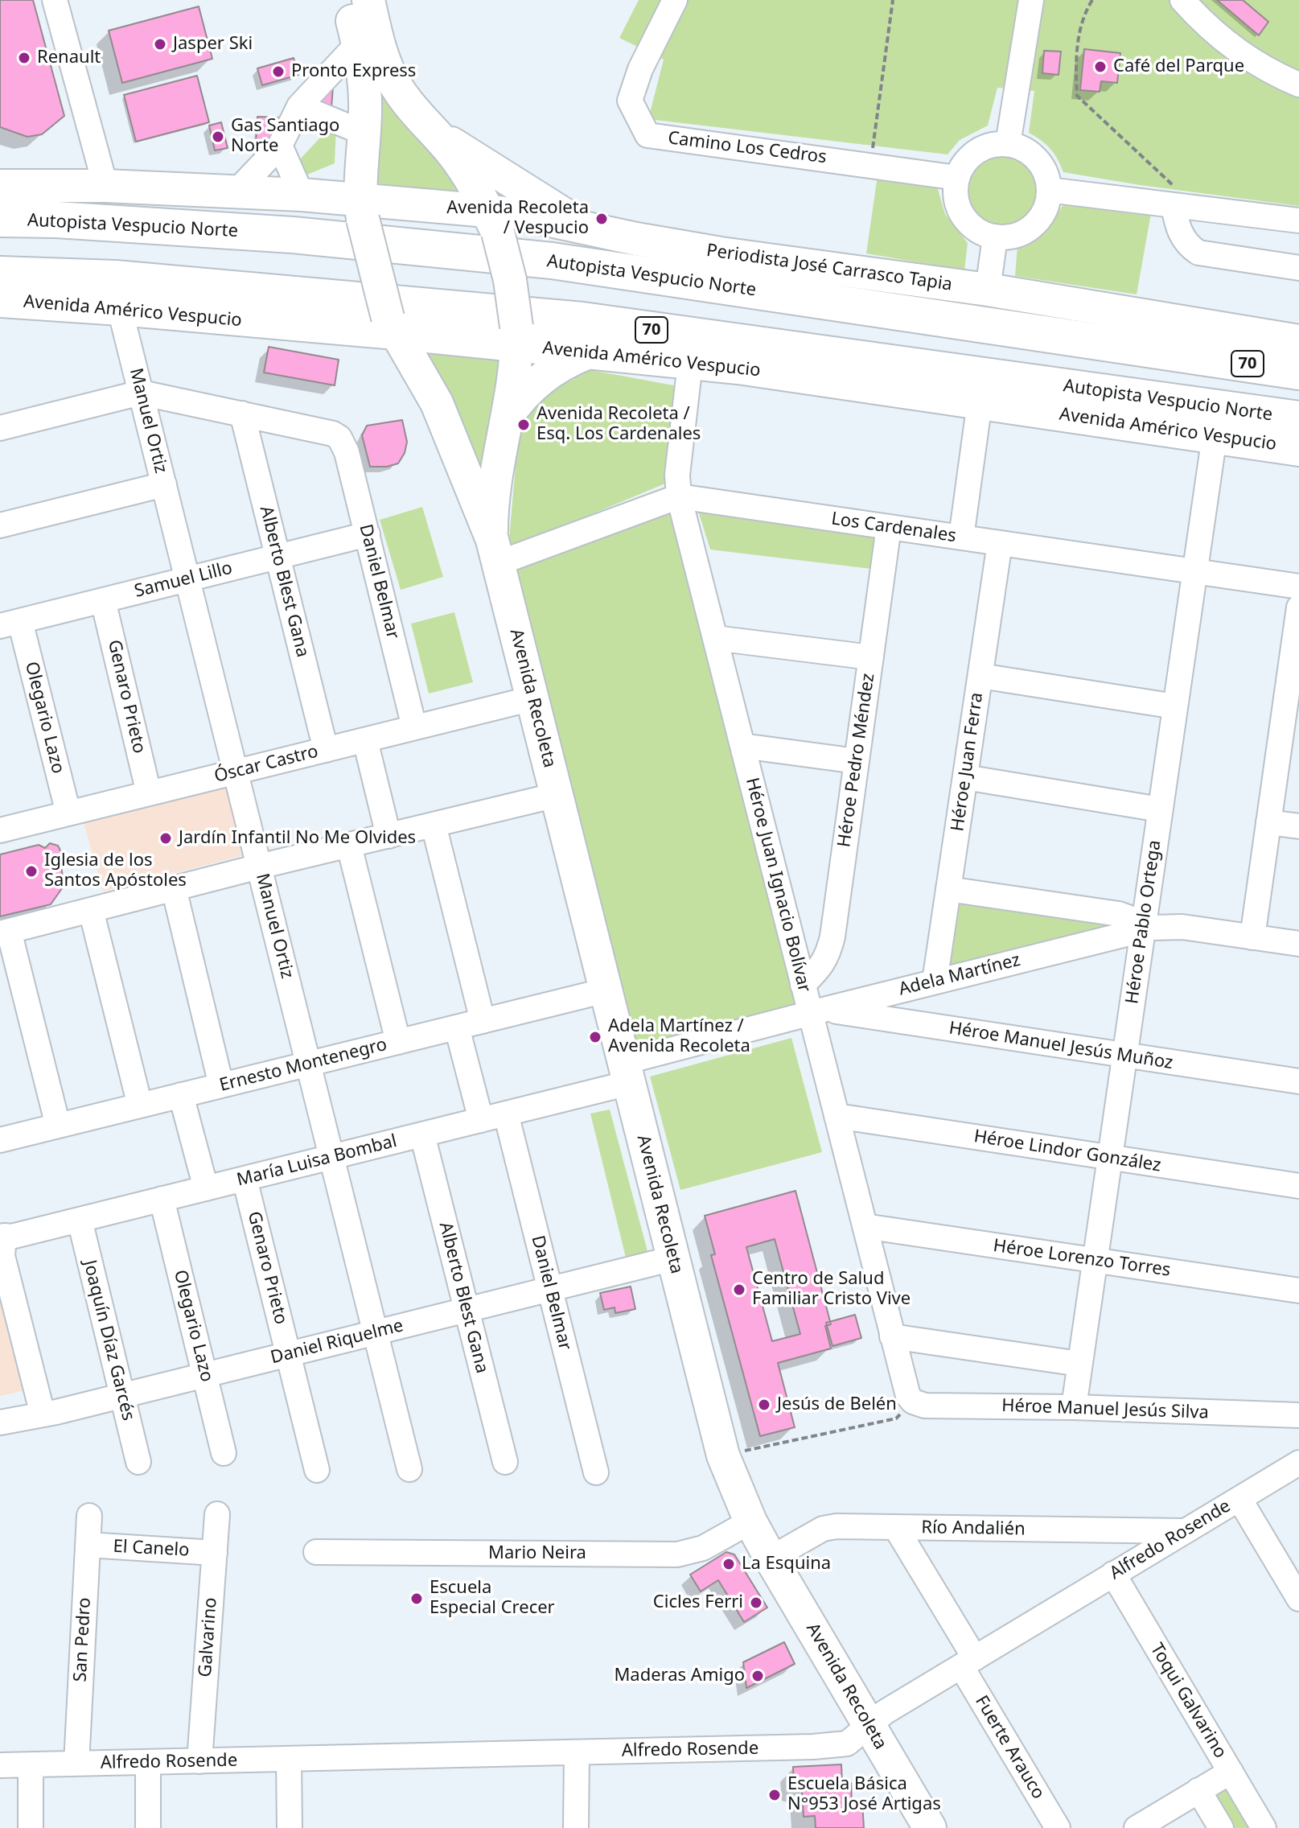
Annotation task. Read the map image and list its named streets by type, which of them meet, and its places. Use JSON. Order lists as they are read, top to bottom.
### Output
{
  "streets": {
    "highway": ["Autopista Vespucio Norte", "70"],
    "main road": ["Periodista José Carrasco Tapia", "Avenida Américo Vespucio", "Avenida Recoleta"],
    "street": [
      "Camino Los Cedros",
      "Manuel Ortiz",
      "Los Cardenales",
      "Samuel Lillo",
      "Alberto Blest Gana",
      "Daniel Belmar",
      "Genaro Prieto",
      "Olegario Lazo",
      "Héroe Pedro Méndez",
      "Héroe Juan Ferra",
      "Óscar Castro",
      "Héroe Juan Ignacio Bolívar",
      "Héroe Pablo Ortega",
      "Adela Martínez",
      "Héroe Manuel Jesús Muñoz",
      "Ernesto Montenegro",
      "Héroe Lindor González",
      "María Luisa Bombal",
      "Héroe Lorenzo Torres",
      "Joaquín Díaz Garcés",
      "Daniel Riquelme",
      "Héroe Manuel Jesús Silva",
      "Río Andalién",
      "Alfredo Rosende",
      "El Canelo",
      "Mario Neira",
      "Galvarino",
      "San Pedro",
      "Toqui Galvarino",
      "Fuerte Arauco"
    ]
  },
  "crossings": [
    ["Periodista José Carrasco Tapia", "Avenida Recoleta"],
    ["Avenida Américo Vespucio", "Manuel Ortiz"],
    ["Avenida Américo Vespucio", "Avenida Recoleta"],
    ["Avenida Américo Vespucio", "Héroe Juan Ignacio Bolívar"],
    ["Avenida Américo Vespucio", "Héroe Pablo Ortega"],
    ["Manuel Ortiz", "Samuel Lillo"],
    ["Manuel Ortiz", "Óscar Castro"],
    ["Manuel Ortiz", "Ernesto Montenegro"],
    ["Manuel Ortiz", "María Luisa Bombal"],
    ["Manuel Ortiz", "Daniel Riquelme"],
    ["Los Cardenales", "Avenida Recoleta"],
    ["Los Cardenales", "Héroe Pedro Méndez"],
    ["Los Cardenales", "Héroe Juan Ferra"],
    ["Los Cardenales", "Héroe Juan Ignacio Bolívar"],
    ["Los Cardenales", "Héroe Pablo Ortega"],
    ["Samuel Lillo", "Alberto Blest Gana"],
    ["Samuel Lillo", "Daniel Belmar"],
    ["Samuel Lillo", "Genaro Prieto"],
    ["Samuel Lillo", "Olegario Lazo"],
    ["Alberto Blest Gana", "Daniel Belmar"],
    ["Alberto Blest Gana", "Óscar Castro"],
    ["Alberto Blest Gana", "María Luisa Bombal"],
    ["Alberto Blest Gana", "Daniel Riquelme"],
    ["Daniel Belmar", "Óscar Castro"],
    ["Daniel Belmar", "María Luisa Bombal"],
    ["Daniel Belmar", "Daniel Riquelme"],
    ["Genaro Prieto", "Óscar Castro"],
    ["Genaro Prieto", "María Luisa Bombal"],
    ["Genaro Prieto", "Daniel Riquelme"],
    ["Avenida Recoleta", "Óscar Castro"],
    ["Avenida Recoleta", "Adela Martínez"],
    ["Avenida Recoleta", "Ernesto Montenegro"],
    ["Avenida Recoleta", "María Luisa Bombal"],
    ["Avenida Recoleta", "Daniel Riquelme"],
    ["Avenida Recoleta", "Río Andalién"],
    ["Avenida Recoleta", "Alfredo Rosende"],
    ["Avenida Recoleta", "Mario Neira"],
    ["Olegario Lazo", "Óscar Castro"],
    ["Olegario Lazo", "María Luisa Bombal"],
    ["Olegario Lazo", "Daniel Riquelme"],
    ["Héroe Pedro Méndez", "Héroe Juan Ignacio Bolívar"],
    ["Héroe Juan Ferra", "Adela Martínez"],
    ["Héroe Juan Ignacio Bolívar", "Adela Martínez"],
    ["Héroe Juan Ignacio Bolívar", "Héroe Manuel Jesús Muñoz"],
    ["Héroe Juan Ignacio Bolívar", "Héroe Lindor González"],
    ["Héroe Juan Ignacio Bolívar", "Héroe Lorenzo Torres"],
    ["Héroe Juan Ignacio Bolívar", "Héroe Manuel Jesús Silva"],
    ["Héroe Pablo Ortega", "Adela Martínez"],
    ["Héroe Pablo Ortega", "Héroe Manuel Jesús Muñoz"],
    ["Héroe Pablo Ortega", "Héroe Lindor González"],
    ["Héroe Pablo Ortega", "Héroe Lorenzo Torres"],
    ["Héroe Pablo Ortega", "Héroe Manuel Jesús Silva"],
    ["Adela Martínez", "Héroe Manuel Jesús Muñoz"],
    ["Adela Martínez", "María Luisa Bombal"],
    ["María Luisa Bombal", "Joaquín Díaz Garcés"],
    ["Joaquín Díaz Garcés", "Daniel Riquelme"],
    ["Río Andalién", "Alfredo Rosende"],
    ["Río Andalién", "Fuerte Arauco"],
    ["Alfredo Rosende", "Galvarino"],
    ["Alfredo Rosende", "San Pedro"],
    ["Alfredo Rosende", "Toqui Galvarino"],
    ["Alfredo Rosende", "Fuerte Arauco"],
    ["El Canelo", "Galvarino"],
    ["El Canelo", "San Pedro"]
  ],
  "places": [
    "Jasper Ski",
    "Renault",
    "Café del Parque",
    "Pronto Express",
    "Gas Santiago Norte",
    "Avenida Recoleta / Vespucio",
    "Avenida Recoleta / Esq. Los Cardenales",
    "Jardín Infantil No Me Olvides",
    "Iglesia de los Santos Apóstoles",
    "Adela Martínez / Avenida Recoleta",
    "Centro de Salud Familiar Cristo Vive",
    "Jesús de Belén",
    "La Esquina",
    "Escuela Especial Crecer",
    "Cicles Ferri",
    "Maderas Amigo",
    "Escuela Básica N°953 José Artigas"
  ]
}
